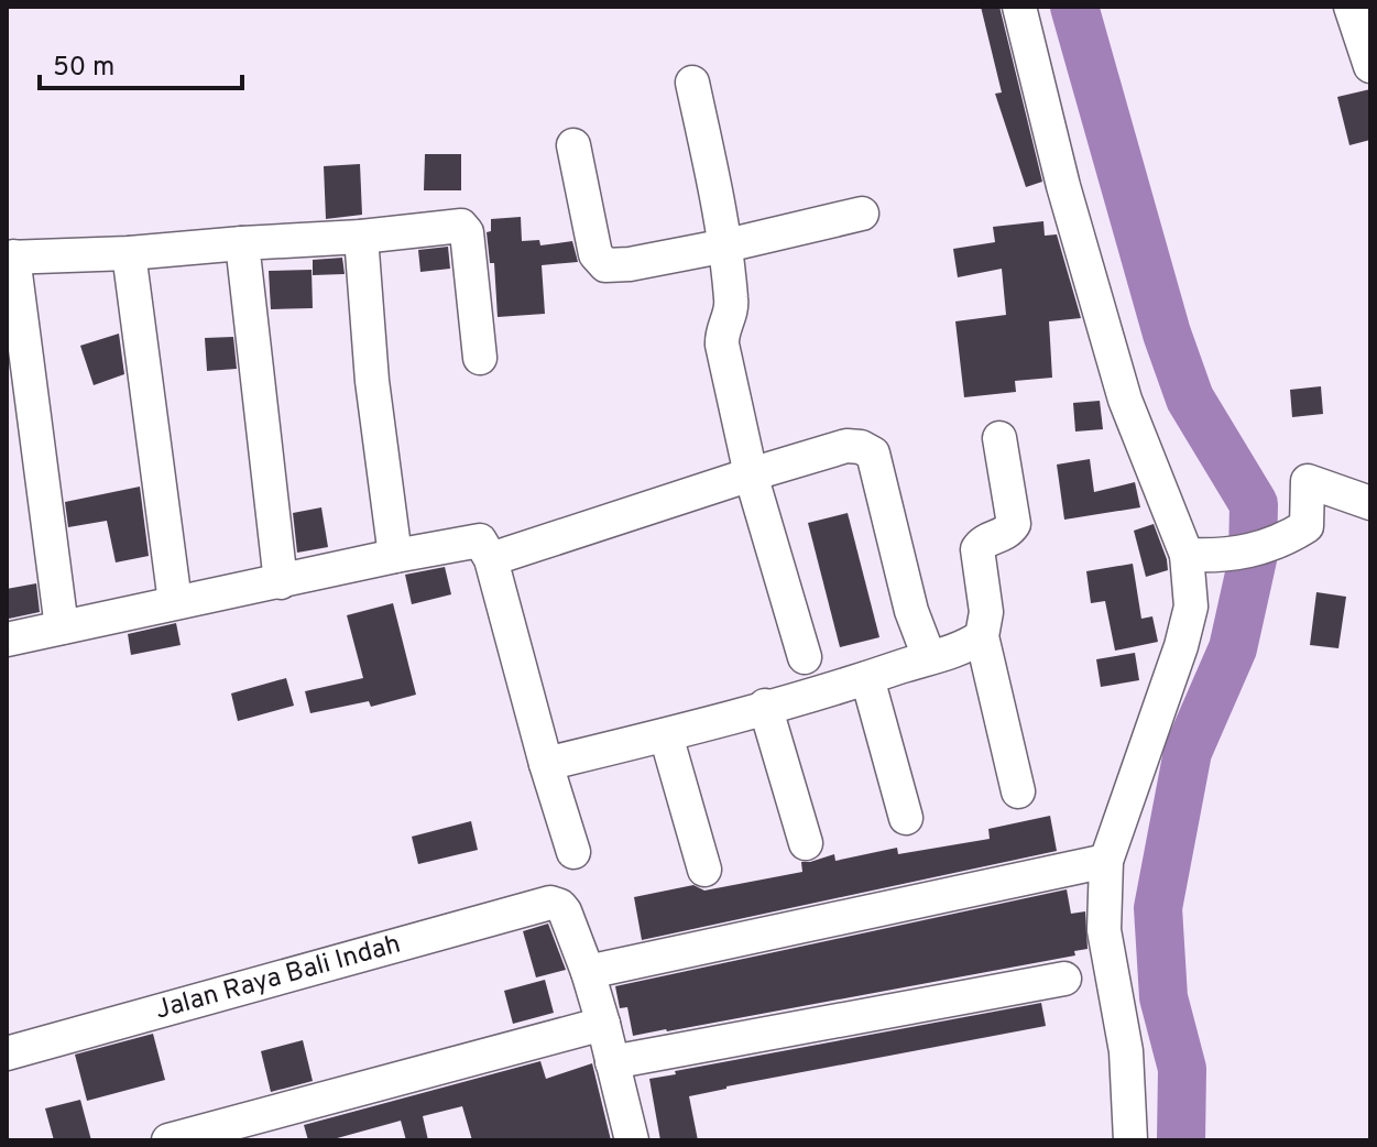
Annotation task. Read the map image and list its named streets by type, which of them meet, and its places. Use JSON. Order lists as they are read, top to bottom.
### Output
{
  "streets": {
    "street": ["Jalan Raya Bali Indah"]
  },
  "scale_bar": "50 m"
}
